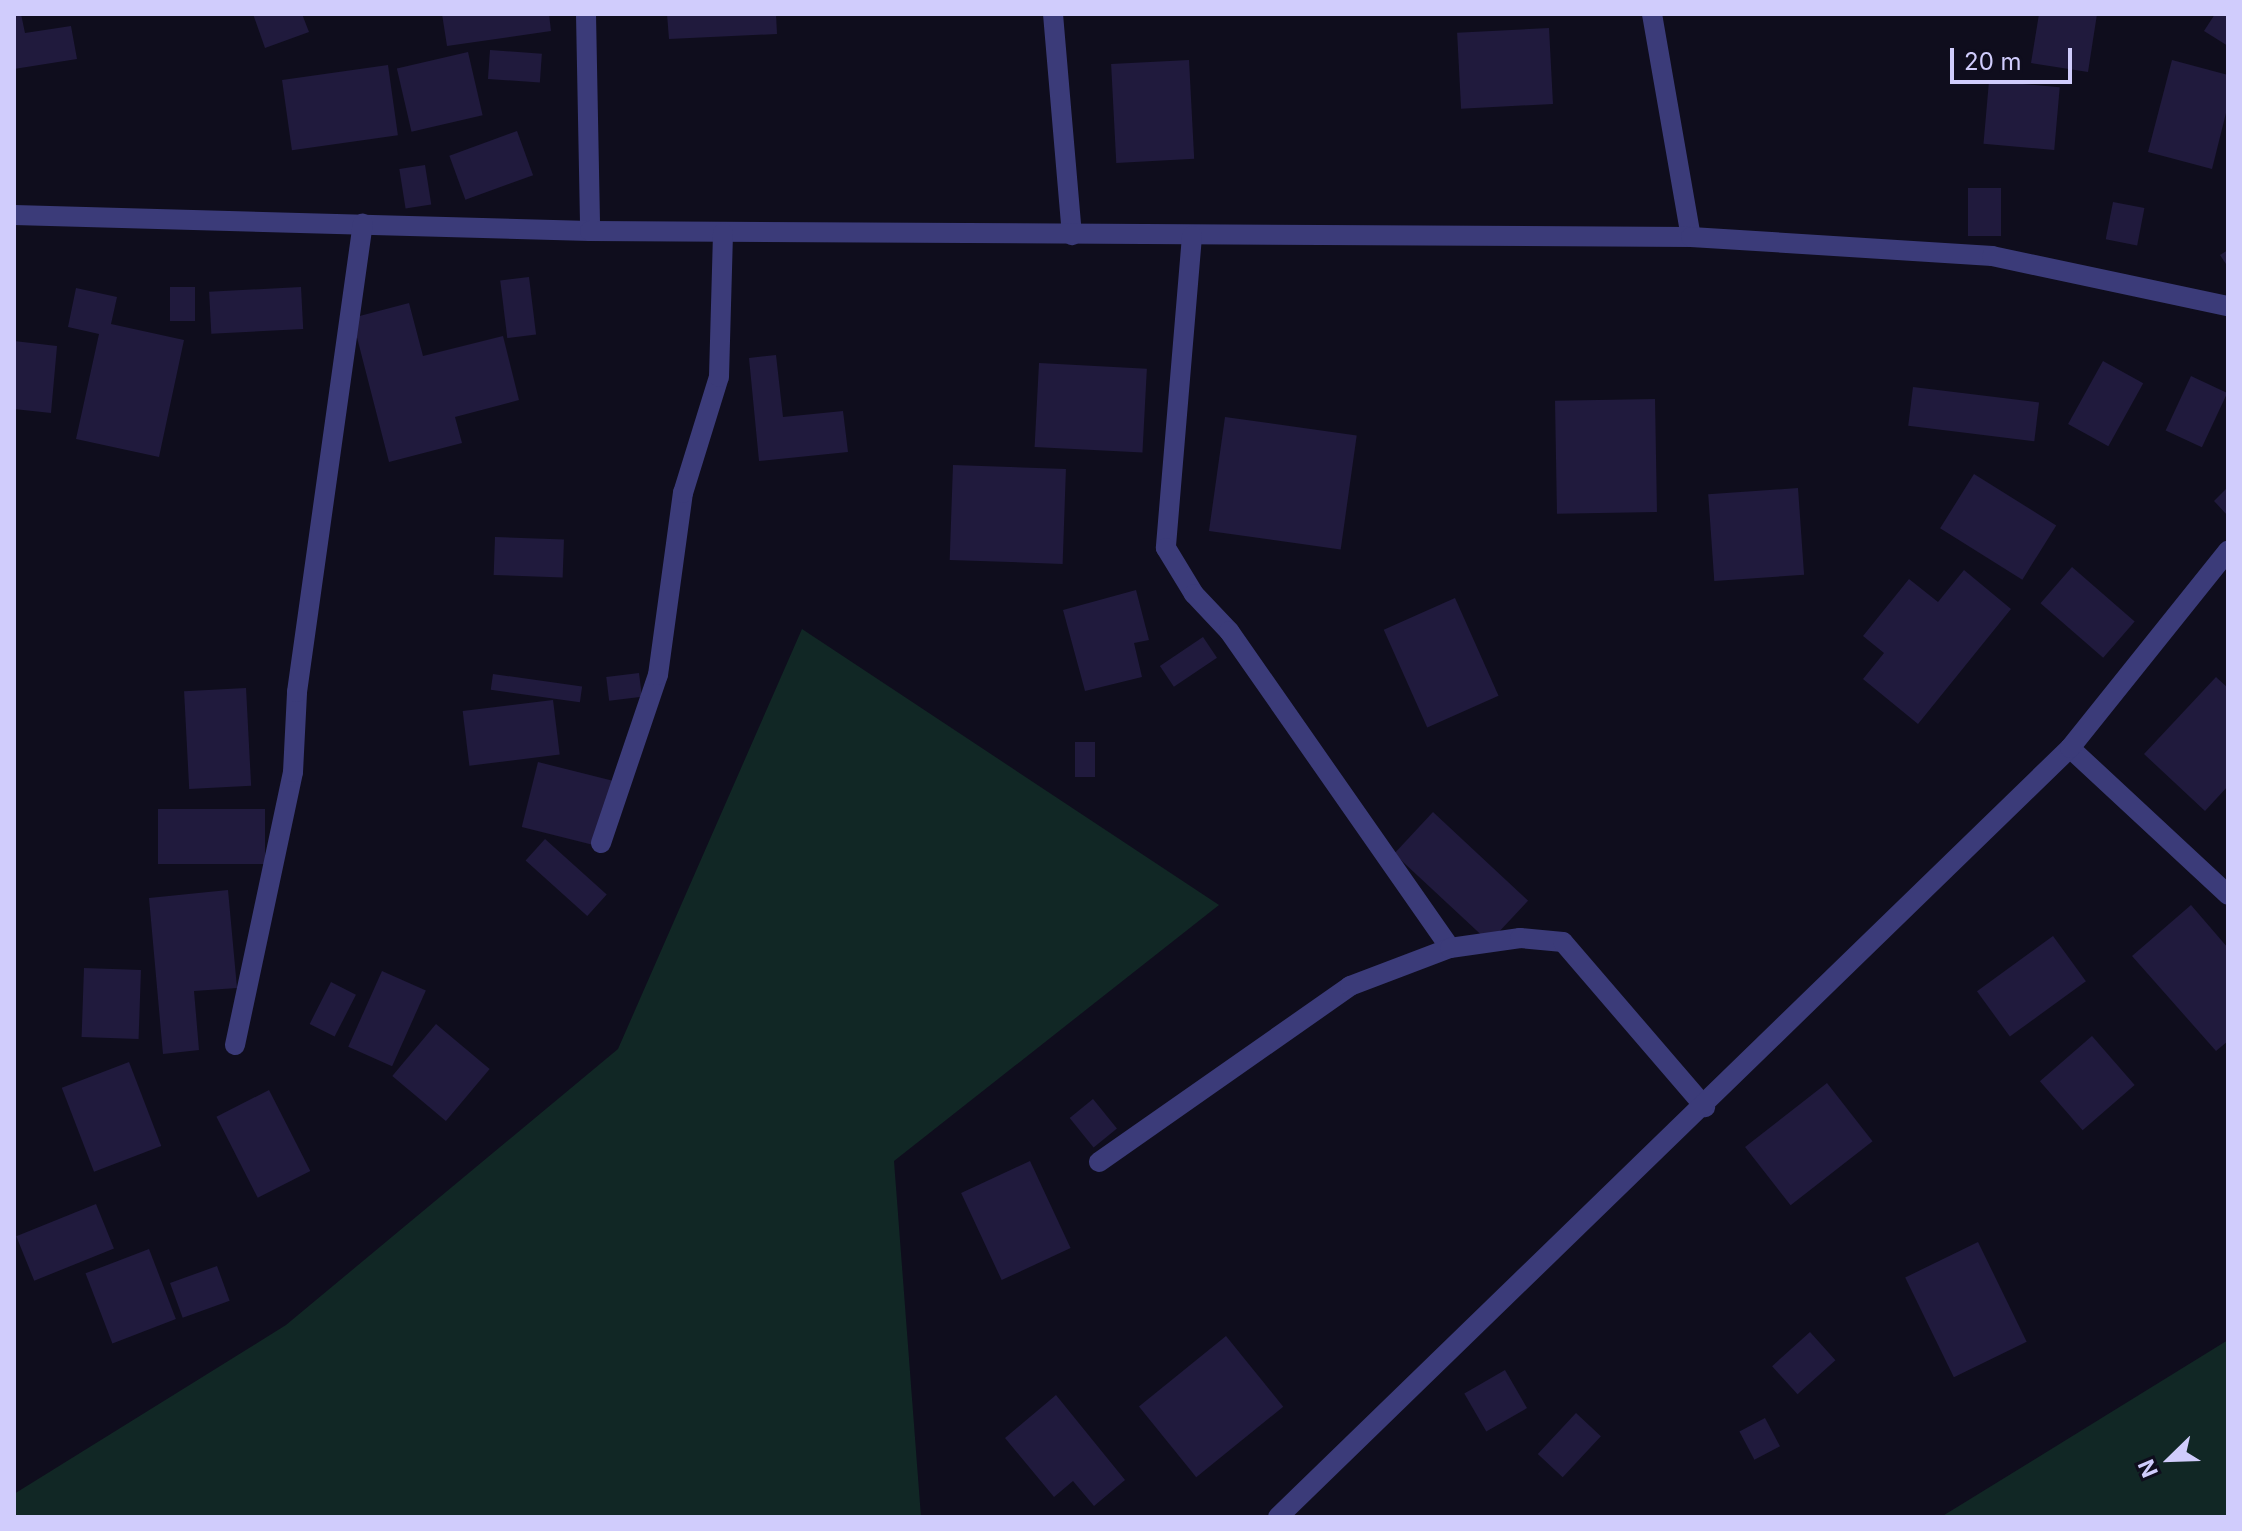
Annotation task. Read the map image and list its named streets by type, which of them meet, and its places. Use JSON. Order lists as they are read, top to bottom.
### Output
{
  "scale_bar": "20 m",
  "north": "bottom left"
}
